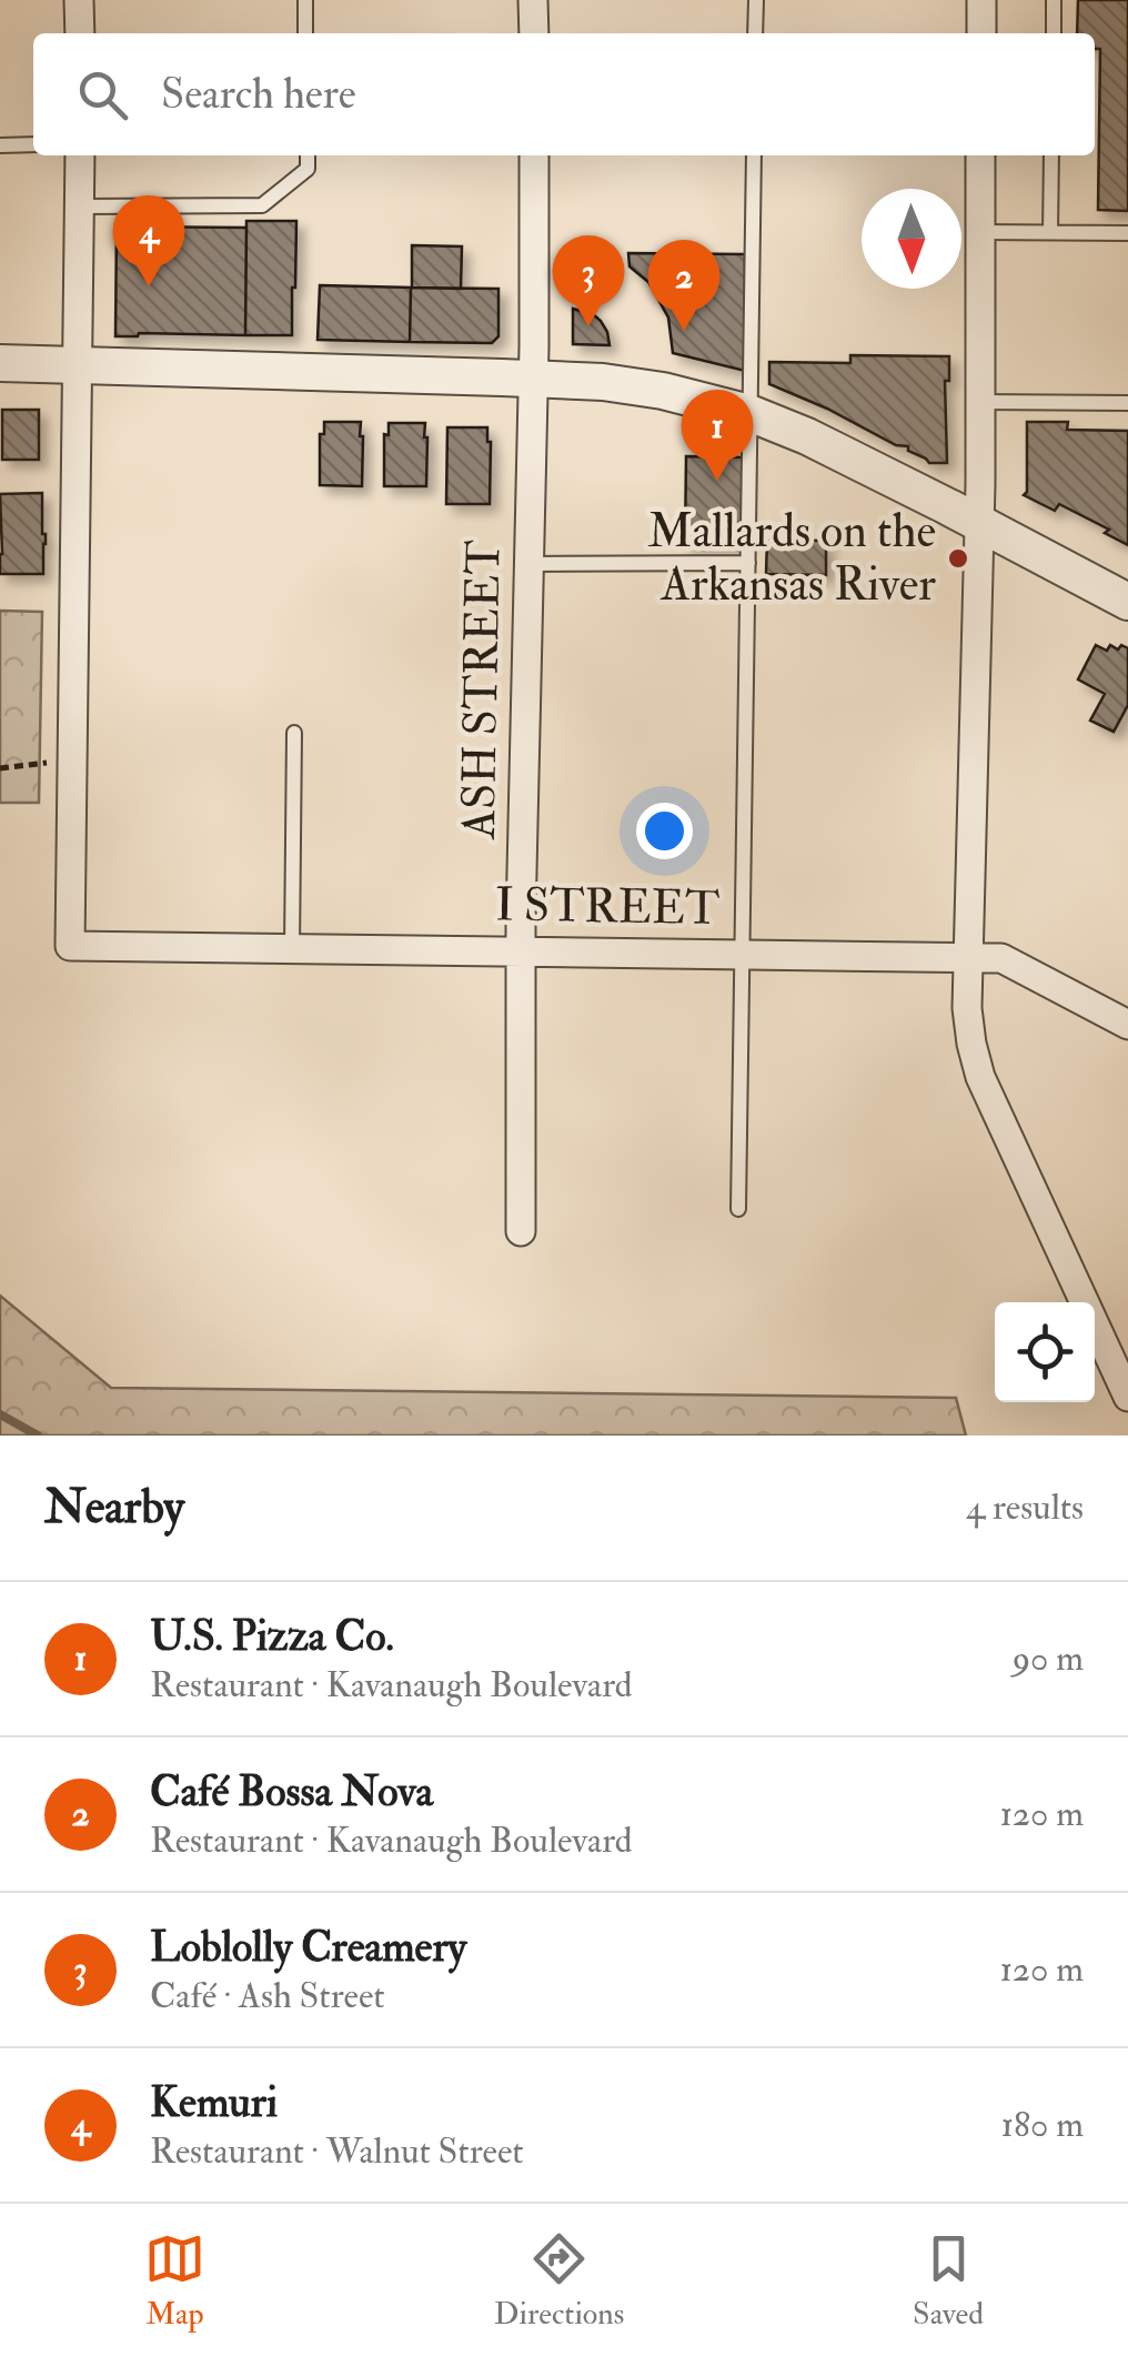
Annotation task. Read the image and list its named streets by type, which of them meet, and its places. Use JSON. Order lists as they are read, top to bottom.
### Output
{
  "streets": {
    "street": ["ASH STREET", "I STREET"]
  },
  "crossings": [
    ["ASH STREET", "I STREET"]
  ],
  "places": ["Mallards on the Arkansas River"],
  "north": "bottom",
  "page": {
    "search": "Search here",
    "pins": [
      "4",
      "3",
      "2",
      "1"
    ],
    "heading": ["Nearby", "4 results"],
    "list": [
      {
        "mark": "1",
        "name": "U.S. Pizza Co.",
        "note": "Restaurant · Kavanaugh Boulevard",
        "value": "90 m"
      },
      {
        "mark": "2",
        "name": "Café Bossa Nova",
        "note": "Restaurant · Kavanaugh Boulevard",
        "value": "120 m"
      },
      {
        "mark": "3",
        "name": "Loblolly Creamery",
        "note": "Café · Ash Street",
        "value": "120 m"
      },
      {
        "mark": "4",
        "name": "Kemuri",
        "note": "Restaurant · Walnut Street",
        "value": "180 m"
      }
    ],
    "nav": ["Map", "Directions", "Saved"]
  }
}
